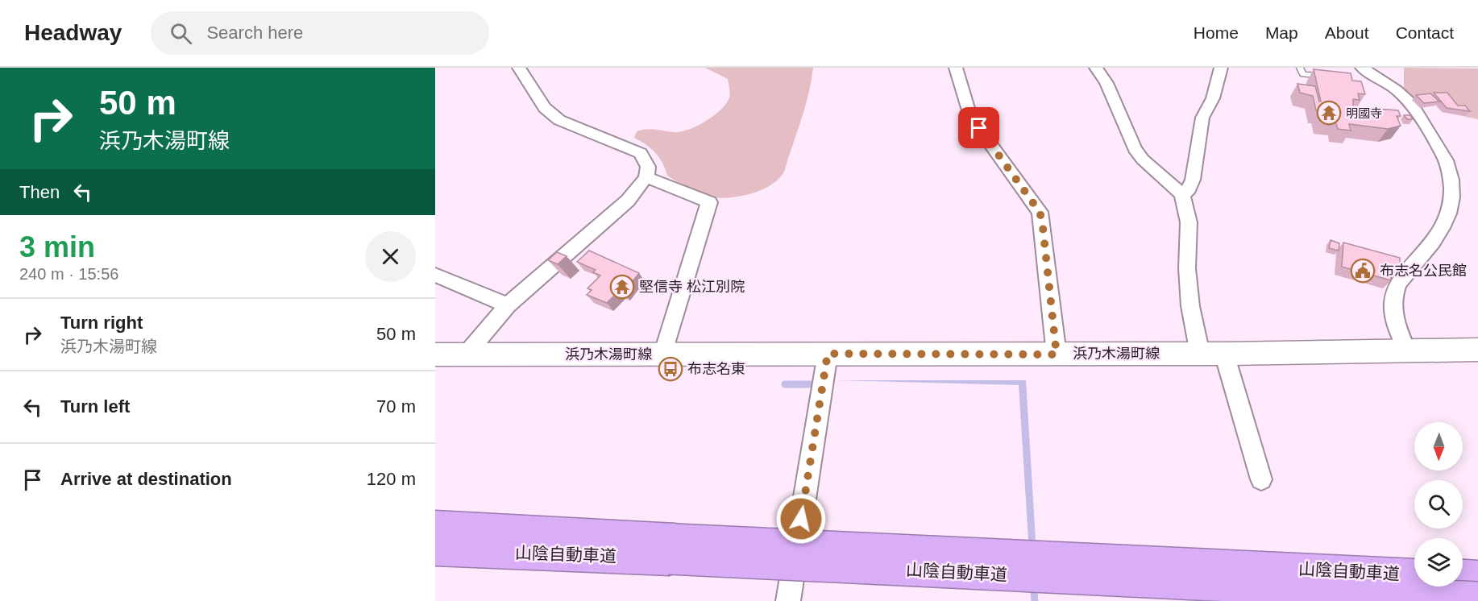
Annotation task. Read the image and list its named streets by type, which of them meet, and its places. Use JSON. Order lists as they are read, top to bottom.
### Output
{
  "streets": {
    "highway": ["山陰自動車道"],
    "main road": ["浜乃木湯町線"]
  },
  "places": {
    "temple": ["明國寺", "堅信寺 松江別院"],
    "public building": ["布志名公民館"],
    "bus stop": ["布志名東"]
  },
  "north": "bottom",
  "page": {
    "header": "Headway",
    "search": "Search here",
    "nav": [
      "Home",
      "Map",
      "About",
      "Contact"
    ],
    "turn": ["50 m", "浜乃木湯町線"],
    "then": "Then",
    "heading": ["3 min", "240 m · 15:56"],
    "list": [
      {
        "name": "Turn right",
        "note": "浜乃木湯町線",
        "value": "50 m"
      },
      {
        "name": "Turn left",
        "value": "70 m"
      },
      {
        "name": "Arrive at destination",
        "value": "120 m"
      }
    ]
  }
}
